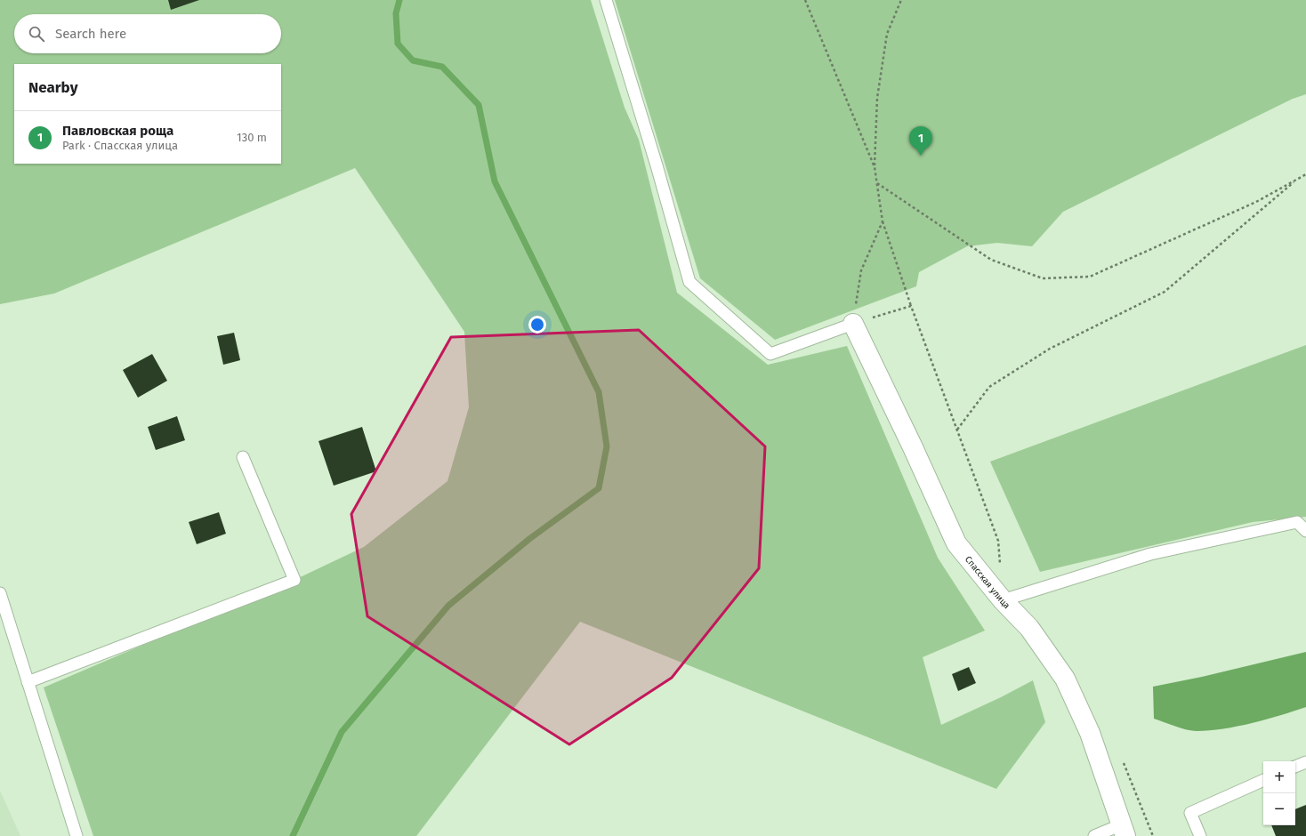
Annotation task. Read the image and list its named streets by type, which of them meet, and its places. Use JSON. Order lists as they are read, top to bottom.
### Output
{
  "streets": {
    "street": ["Спасская улица"]
  },
  "page": {
    "search": "Search here",
    "heading": "Nearby",
    "list": [
      {
        "mark": "1",
        "name": "Павловская роща",
        "note": "Park · Спасская улица",
        "value": "130 m"
      }
    ],
    "pins": "1",
    "map_buttons": ["+", "−"]
  }
}
